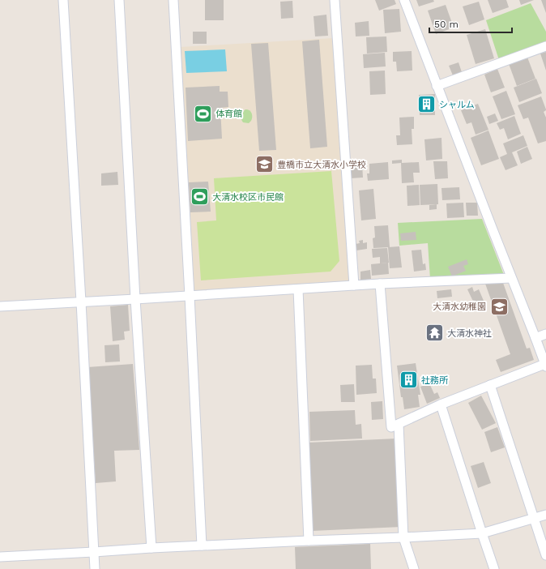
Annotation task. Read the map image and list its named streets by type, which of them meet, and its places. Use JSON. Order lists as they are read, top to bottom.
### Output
{
  "places": {
    "building": ["シャルム", "社務所"],
    "sports": ["体育館", "大清水校区市民館"],
    "school or university": ["豊橋市立大清水小学校", "大清水幼稚園"],
    "temple": ["大清水神社"]
  },
  "scale_bar": "50 m"
}
